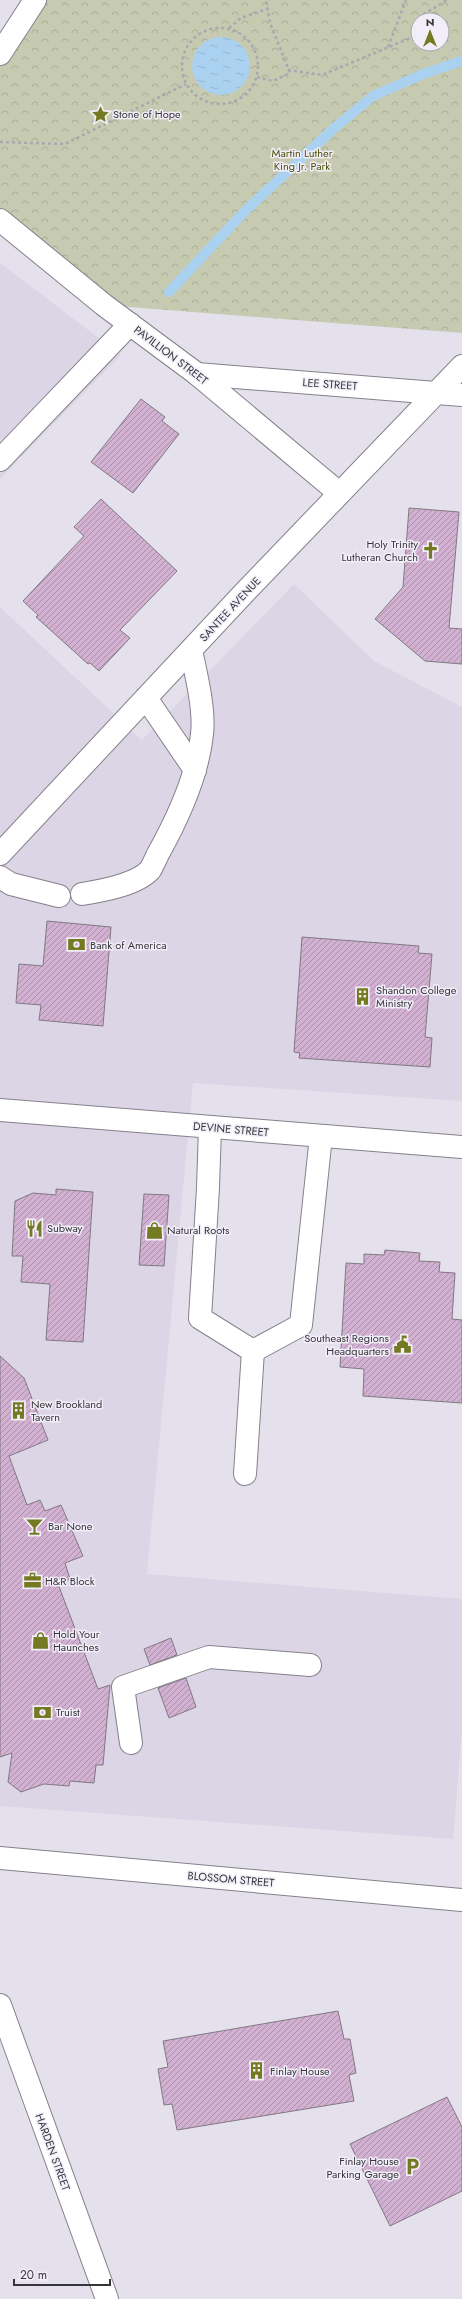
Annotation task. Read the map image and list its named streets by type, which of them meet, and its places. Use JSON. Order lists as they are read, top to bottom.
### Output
{
  "streets": {
    "street": [
      "PAVILLION STREET",
      "LEE STREET",
      "SANTEE AVENUE",
      "DEVINE STREET",
      "BLOSSOM STREET",
      "HARDEN STREET"
    ]
  },
  "crossings": [
    ["PAVILLION STREET", "LEE STREET"],
    ["PAVILLION STREET", "SANTEE AVENUE"],
    ["LEE STREET", "SANTEE AVENUE"]
  ],
  "parks": ["Martin Luther King Jr. Park"],
  "places": {
    "place": ["Stone of Hope"],
    "church": ["Holy Trinity Lutheran Church"],
    "bank": ["Bank of America", "Truist"],
    "building": ["Shandon College Ministry", "New Brookland Tavern", "Finlay House"],
    "restaurant": ["Subway"],
    "shop": ["Natural Roots", "Hold Your Haunches"],
    "public building": ["Southeast Regions Headquarters"],
    "bar": ["Bar None"],
    "office": ["H&R Block"],
    "parking": ["Finlay House Parking Garage"]
  },
  "scale_bar": "20 m",
  "north": "top"
}
